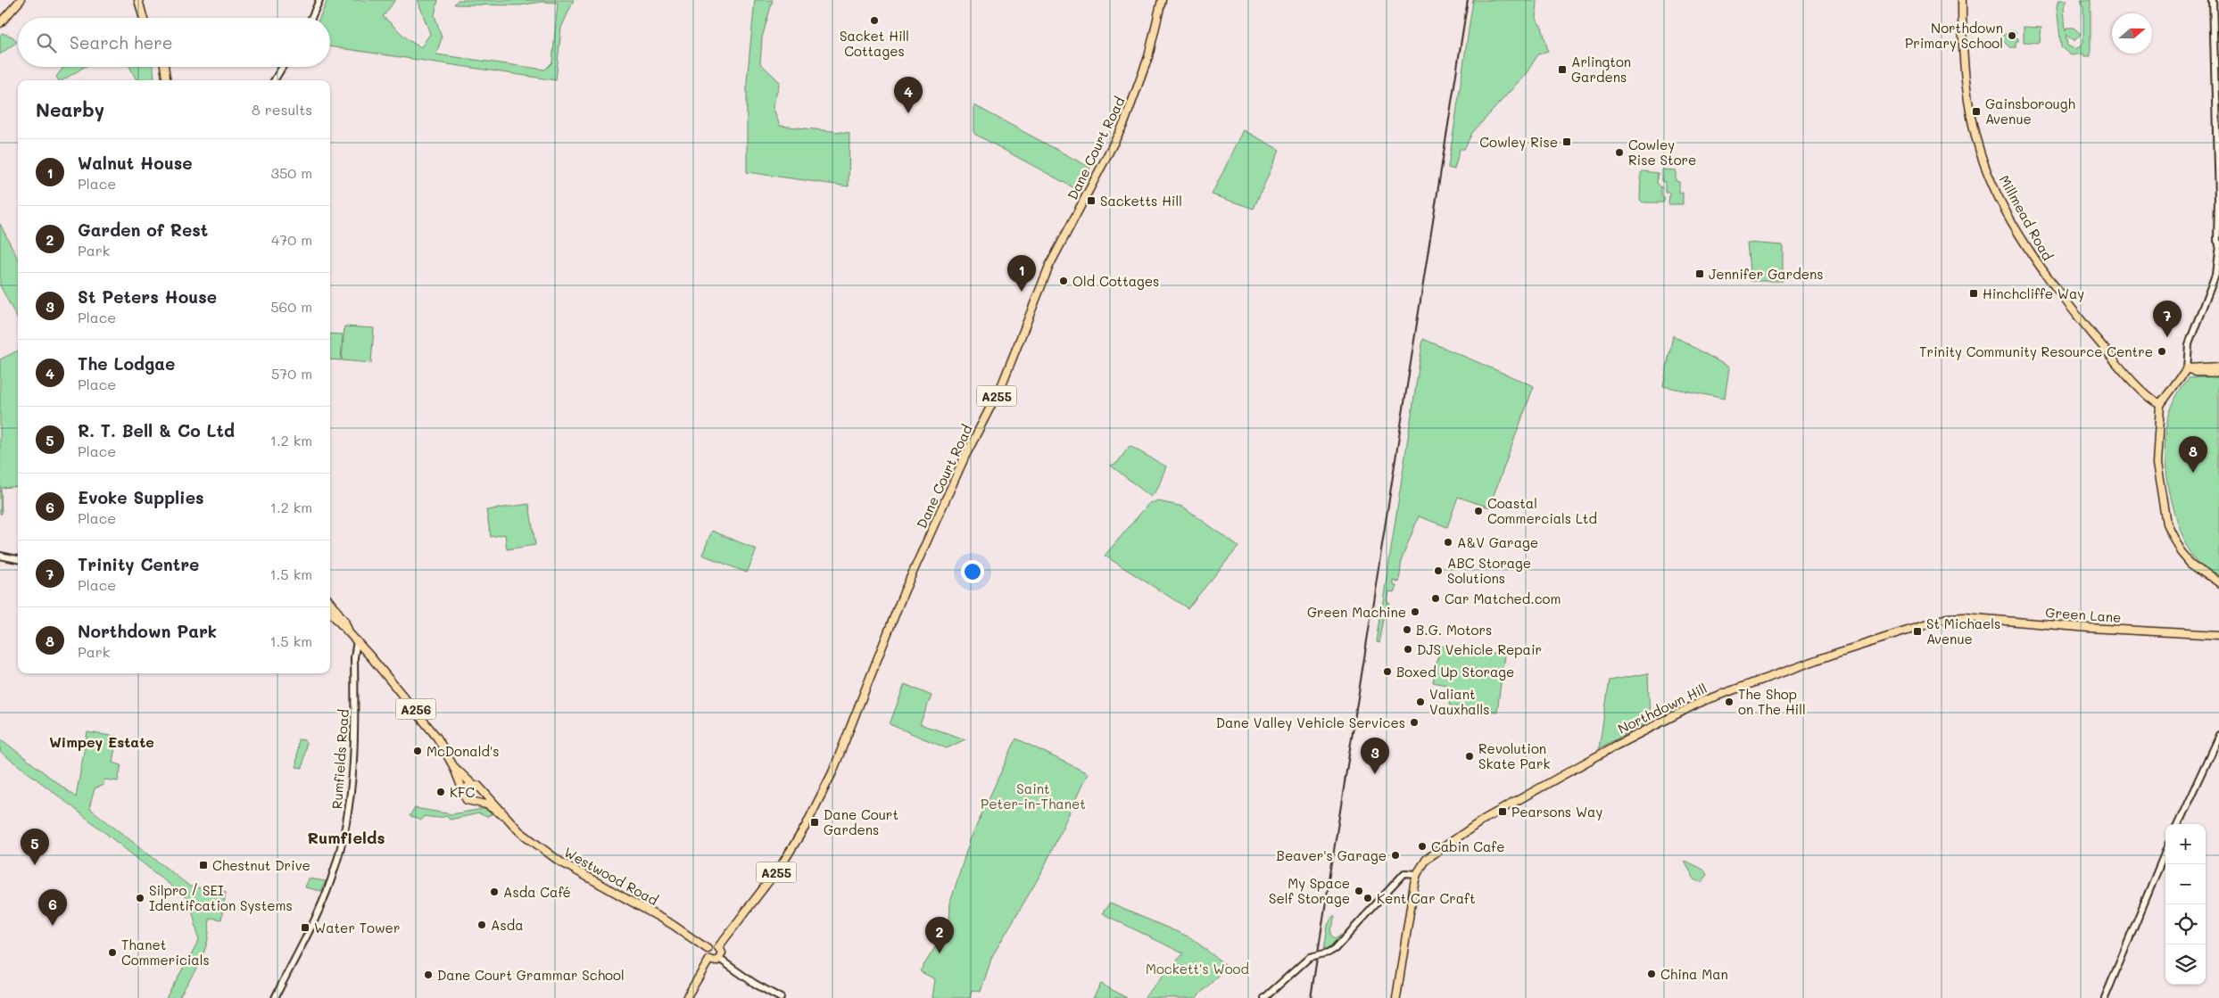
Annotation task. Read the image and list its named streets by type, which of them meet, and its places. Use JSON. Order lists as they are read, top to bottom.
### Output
{
  "streets": {
    "main road": [
      "Dane Court Road",
      "Millmead Road",
      "A255",
      "Green Lane",
      "Northdown Hill",
      "A256",
      "Westwood Road"
    ],
    "street": ["Rumfields Road"]
  },
  "crossings": [
    ["Dane Court Road", "Westwood Road"],
    ["Green Lane", "Northdown Hill"],
    ["A256", "Rumfields Road"],
    ["A256", "Westwood Road"]
  ],
  "districts": ["Wimpey Estate", "Rumfields"],
  "parks": ["Saint Peter-in-Thanet", "Mockett's Wood"],
  "places": {
    "other": [
      "Sacket Hill Cottages",
      "Northdown Primary School",
      "Cowley Rise Store",
      "Old Cottages",
      "Trinity Community Resource Centre",
      "Coastal Commercials Ltd",
      "A&V Garage",
      "ABC Storage Solutions",
      "Car Matched.com",
      "Green Machine",
      "B.G. Motors",
      "DJS Vehicle Repair",
      "Boxed Up Storage",
      "Valiant Vauxhalls",
      "The Shop on The Hill",
      "Dane Valley Vehicle Services",
      "McDonald's",
      "Revolution Skate Park",
      "KFC",
      "Cabin Cafe",
      "Beaver's Garage",
      "My Space Self Storage",
      "Asda Café",
      "Silpro / SEI Identifcation Systems",
      "Kent Car Craft",
      "Asda",
      "Thanet Commericials",
      "China Man",
      "Dane Court Grammar School"
    ],
    "transit": [
      "Arlington Gardens",
      "Gainsborough Avenue",
      "Cowley Rise",
      "Sacketts Hill",
      "Jennifer Gardens",
      "Hinchcliffe Way",
      "St Michaels Avenue",
      "Pearsons Way",
      "Dane Court Gardens",
      "Chestnut Drive",
      "Water Tower"
    ]
  },
  "north": "right",
  "page": {
    "search": "Search here",
    "pins": [
      "4",
      "1",
      "7",
      "8",
      "3",
      "5",
      "6",
      "2"
    ],
    "heading": ["Nearby", "8 results"],
    "list": [
      {
        "mark": "1",
        "name": "Walnut House",
        "note": "Place",
        "value": "350 m"
      },
      {
        "mark": "2",
        "name": "Garden of Rest",
        "note": "Park",
        "value": "470 m"
      },
      {
        "mark": "3",
        "name": "St Peters House",
        "note": "Place",
        "value": "560 m"
      },
      {
        "mark": "4",
        "name": "The Lodgae",
        "note": "Place",
        "value": "570 m"
      },
      {
        "mark": "5",
        "name": "R. T. Bell & Co Ltd",
        "note": "Place",
        "value": "1.2 km"
      },
      {
        "mark": "6",
        "name": "Evoke Supplies",
        "note": "Place",
        "value": "1.2 km"
      },
      {
        "mark": "7",
        "name": "Trinity Centre",
        "note": "Place",
        "value": "1.5 km"
      },
      {
        "mark": "8",
        "name": "Northdown Park",
        "note": "Park",
        "value": "1.5 km"
      }
    ],
    "map_buttons": ["+", "−"]
  }
}
